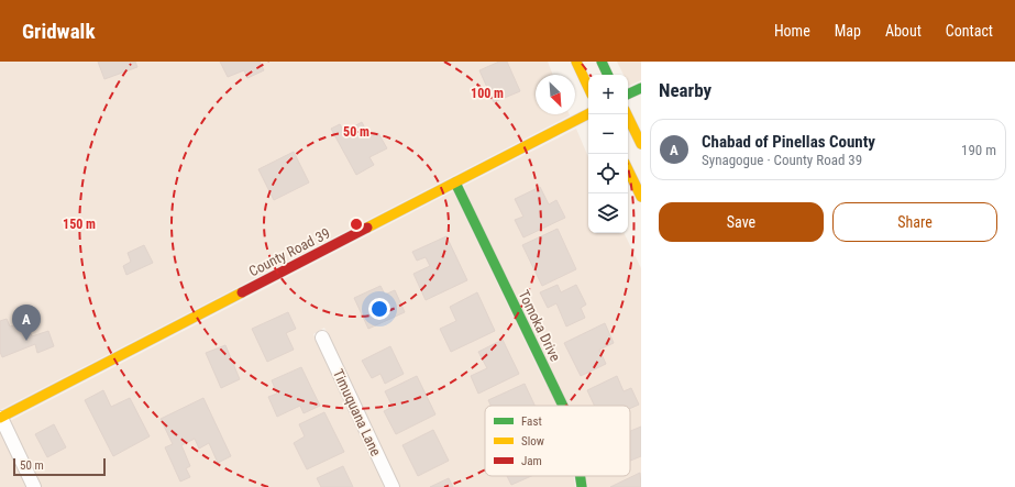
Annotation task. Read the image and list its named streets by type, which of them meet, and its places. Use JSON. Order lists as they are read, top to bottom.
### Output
{
  "streets": {
    "street": ["County Road 39", "Tomoka Drive", "Timuquana Lane"]
  },
  "crossings": [
    ["County Road 39", "Tomoka Drive"]
  ],
  "legend": ["Fast", "Slow", "Jam"],
  "scale_bar": "50 m",
  "north": "bottom right",
  "page": {
    "header": "Gridwalk",
    "nav": [
      "Home",
      "Map",
      "About",
      "Contact"
    ],
    "heading": "Nearby",
    "map_buttons": ["+", "−"],
    "list": [
      {
        "mark": "A",
        "name": "Chabad of Pinellas County",
        "note": "Synagogue · County Road 39",
        "value": "190 m"
      }
    ],
    "buttons": ["Save", "Share"],
    "pins": "A",
    "scale": "50 m"
  },
  "rings": ["100 m", "50 m", "150 m"]
}
